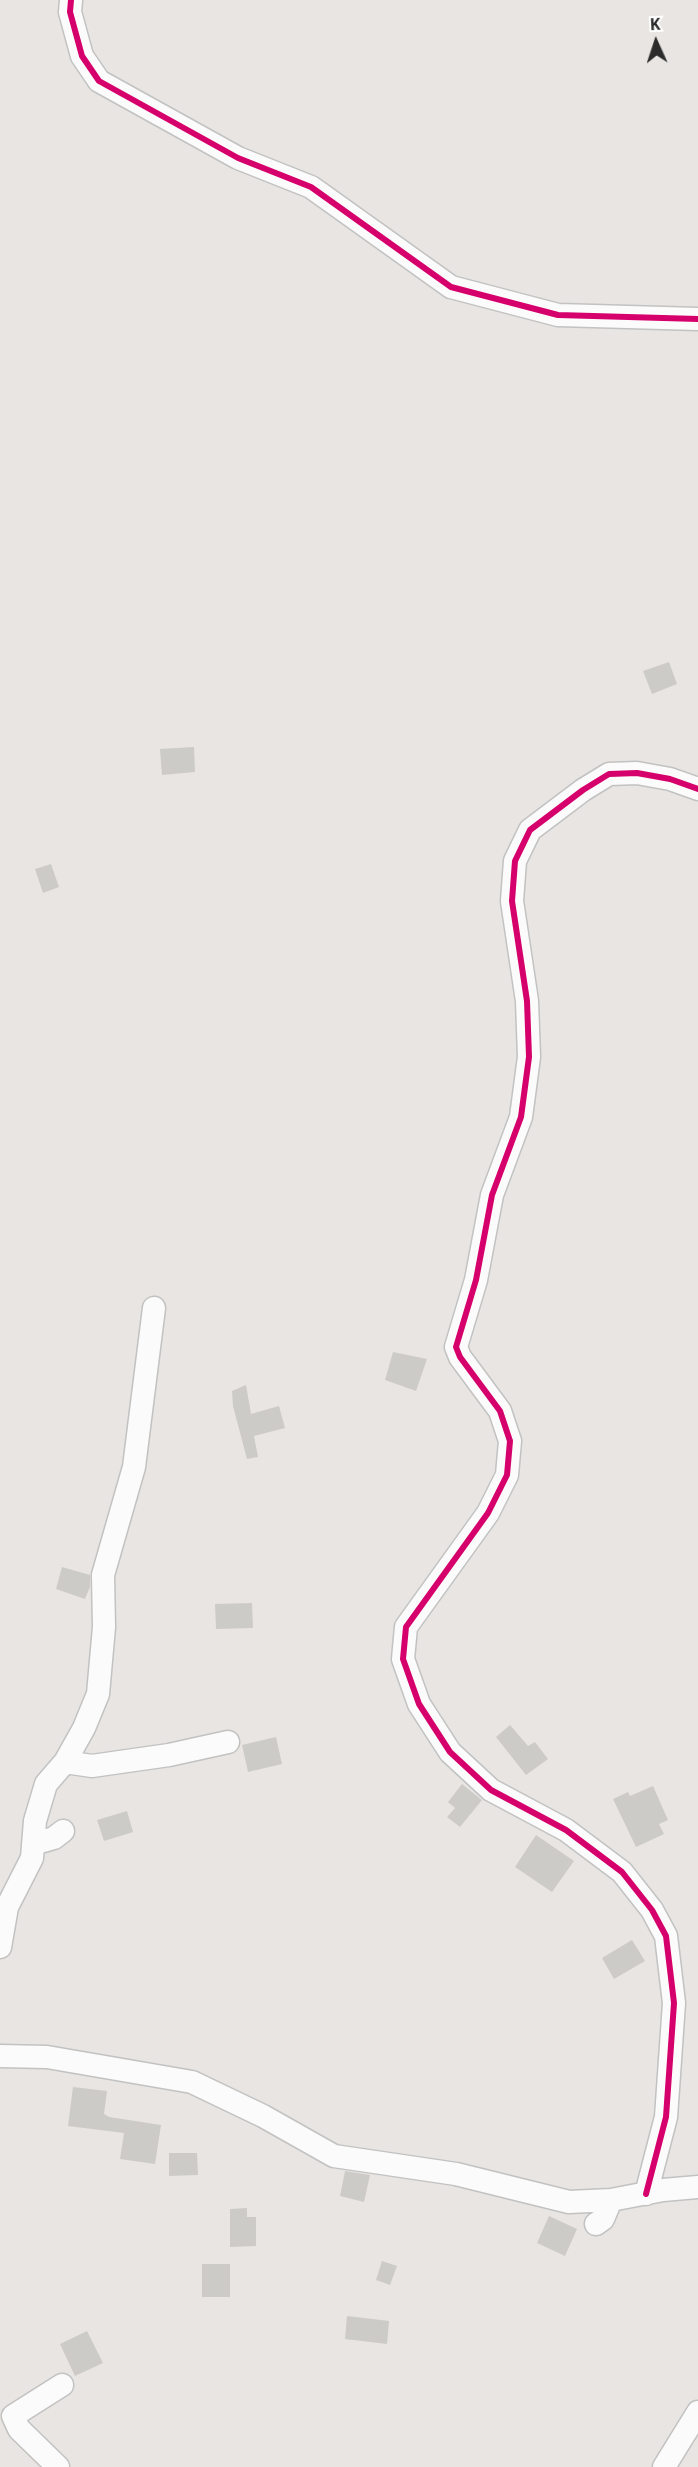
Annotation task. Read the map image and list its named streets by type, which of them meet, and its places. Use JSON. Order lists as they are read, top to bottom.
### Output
{
  "north": "top"
}
